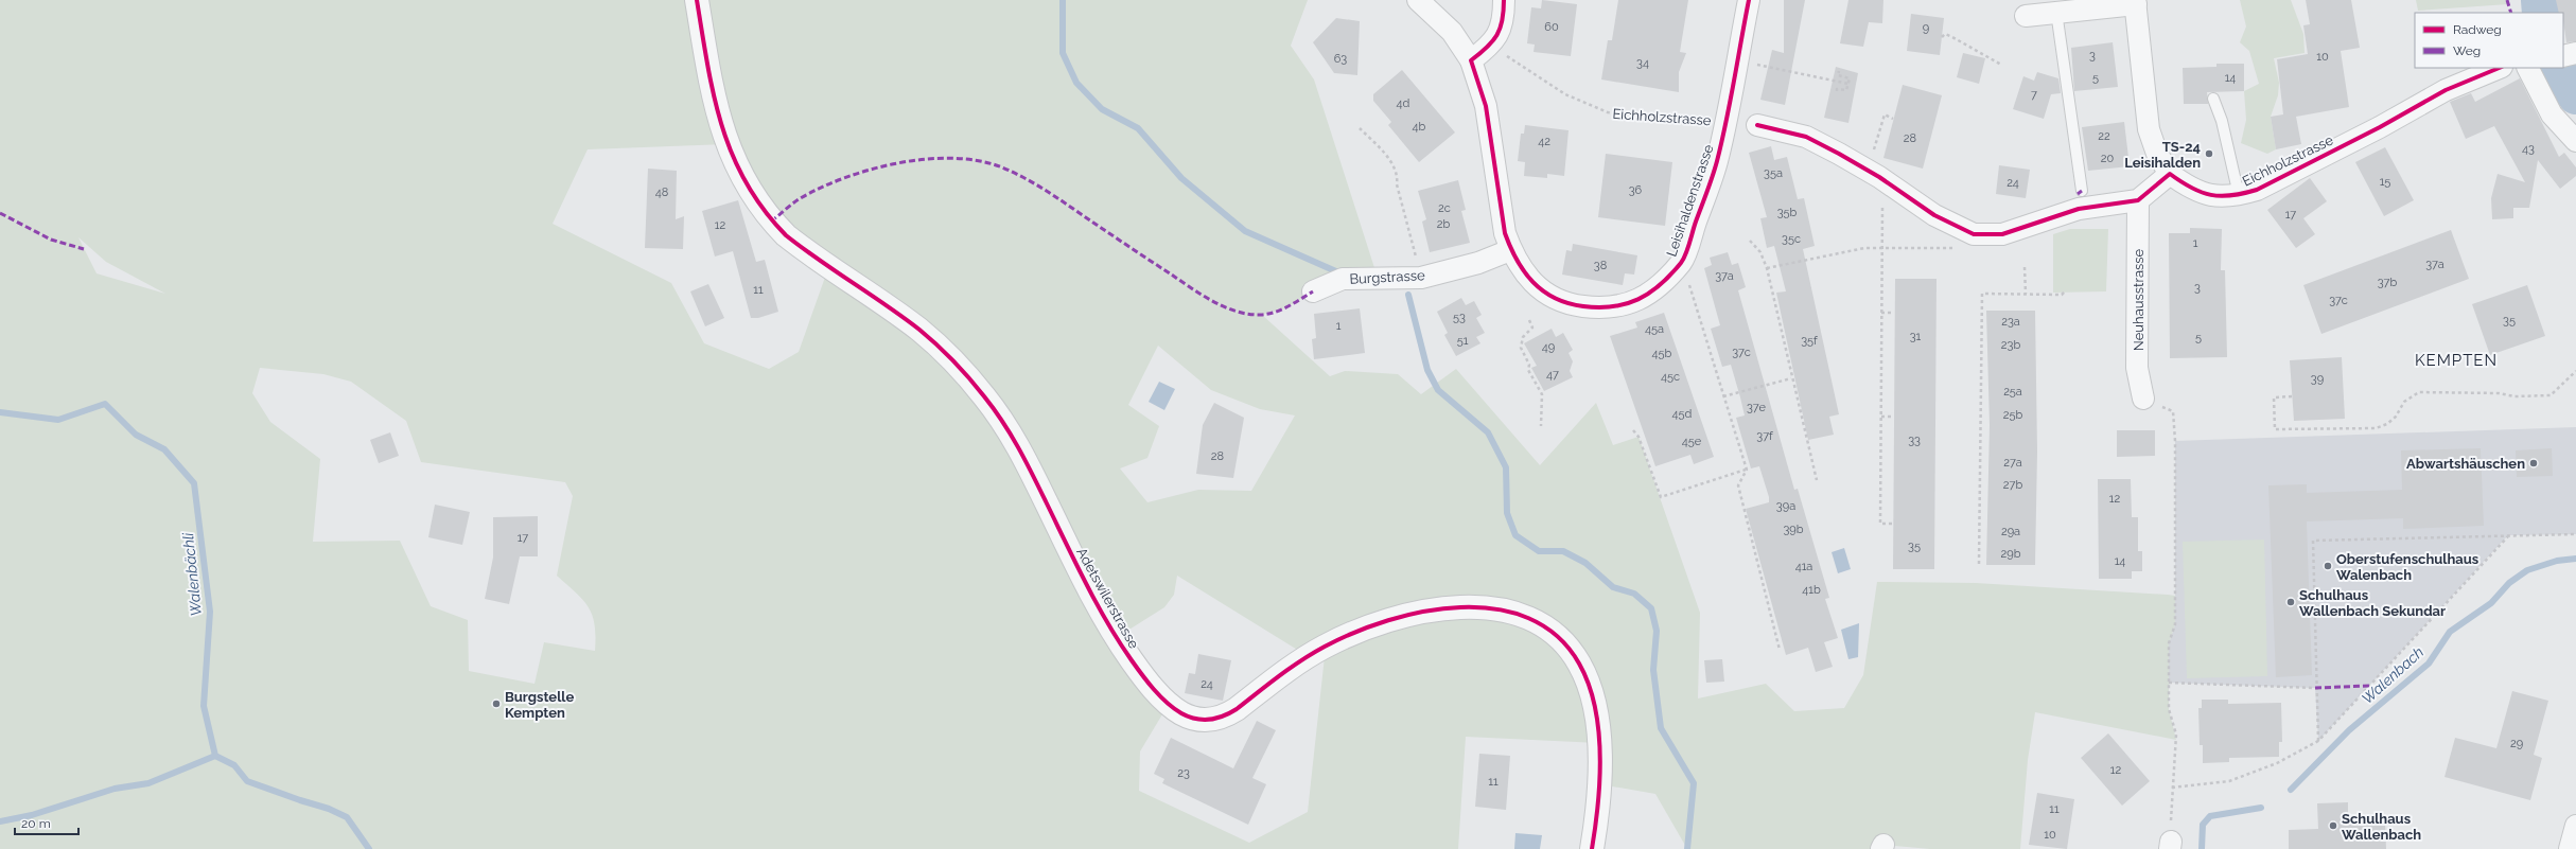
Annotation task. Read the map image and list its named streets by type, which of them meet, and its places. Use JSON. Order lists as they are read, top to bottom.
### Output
{
  "streets": {
    "street": [
      "Eichholzstrasse",
      "Leisihaldenstrasse",
      "Burgstrasse",
      "Neuhausstrasse",
      "Adetswilerstrasse"
    ]
  },
  "crossings": [
    ["Eichholzstrasse", "Leisihaldenstrasse"],
    ["Leisihaldenstrasse", "Burgstrasse"]
  ],
  "districts": ["KEMPTEN"],
  "water": ["Walenbächli", "Walenbach"],
  "places": [
    "TS-24 Leisihalden",
    "Abwartshäuschen",
    "Oberstufenschulhaus Walenbach",
    "Schulhaus Wallenbach Sekundar",
    "Burgstelle Kempten",
    "Schulhaus Wallenbach"
  ],
  "house_numbers": [
    "60",
    "9",
    "3",
    "10",
    "63",
    "34",
    "5",
    "14",
    "7",
    "4d",
    "4b",
    "22",
    "28",
    "42",
    "43",
    "20",
    "35a",
    "15",
    "24",
    "36",
    "48",
    "2c",
    "35b",
    "17",
    "2b",
    "12",
    "35c",
    "1",
    "37a",
    "38",
    "37a",
    "37b",
    "3",
    "11",
    "37c",
    "53",
    "35",
    "23a",
    "1",
    "45a",
    "31",
    "5",
    "51",
    "35f",
    "23b",
    "49",
    "37c",
    "45b",
    "47",
    "45c",
    "39",
    "25a",
    "37e",
    "45d",
    "25b",
    "37f",
    "33",
    "45e",
    "28",
    "27a",
    "27b",
    "12",
    "39a",
    "39b",
    "29a",
    "17",
    "35",
    "29b",
    "14",
    "41a",
    "41b",
    "24",
    "29",
    "12",
    "23",
    "11",
    "11",
    "10"
  ],
  "legend": ["Radweg", "Weg"],
  "scale_bar": "20 m"
}
